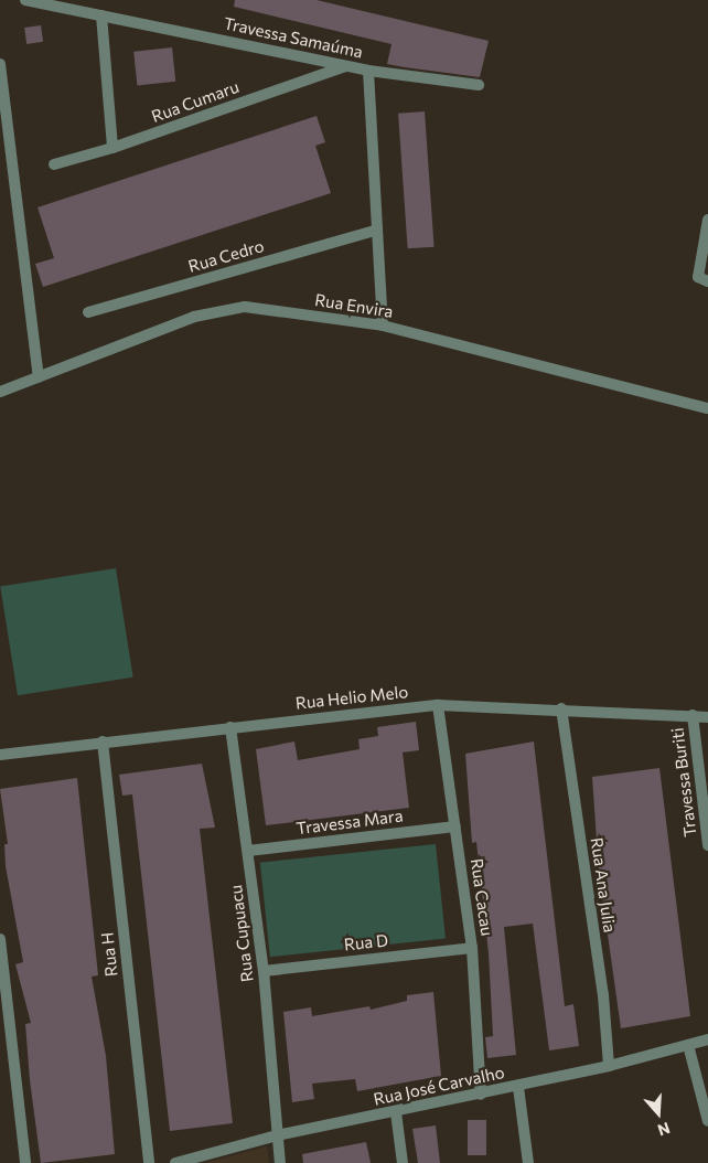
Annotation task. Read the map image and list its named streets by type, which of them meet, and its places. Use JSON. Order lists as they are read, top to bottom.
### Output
{
  "streets": {
    "street": [
      "Travessa Samaúma",
      "Rua Cumaru",
      "Rua Cedro",
      "Rua Envira",
      "Rua Helio Melo",
      "Travessa Buriti",
      "Travessa Mara",
      "Rua Ana Julia",
      "Rua Cacau",
      "Rua Cupuacu",
      "Rua D",
      "Rua H",
      "Rua José Carvalho"
    ]
  },
  "crossings": [
    ["Travessa Samaúma", "Rua Cumaru"],
    ["Travessa Samaúma", "Rua Cedro"],
    ["Travessa Samaúma", "Rua Envira"],
    ["Rua Helio Melo", "Travessa Buriti"],
    ["Rua Helio Melo", "Rua Ana Julia"],
    ["Rua Helio Melo", "Rua Cacau"],
    ["Rua Helio Melo", "Rua Cupuacu"],
    ["Rua Helio Melo", "Rua H"],
    ["Travessa Mara", "Rua Cacau"],
    ["Travessa Mara", "Rua Cupuacu"],
    ["Rua Ana Julia", "Rua José Carvalho"],
    ["Rua Cacau", "Rua D"],
    ["Rua Cacau", "Rua José Carvalho"],
    ["Rua Cupuacu", "Rua D"],
    ["Rua Cupuacu", "Rua José Carvalho"]
  ],
  "north": "bottom"
}
